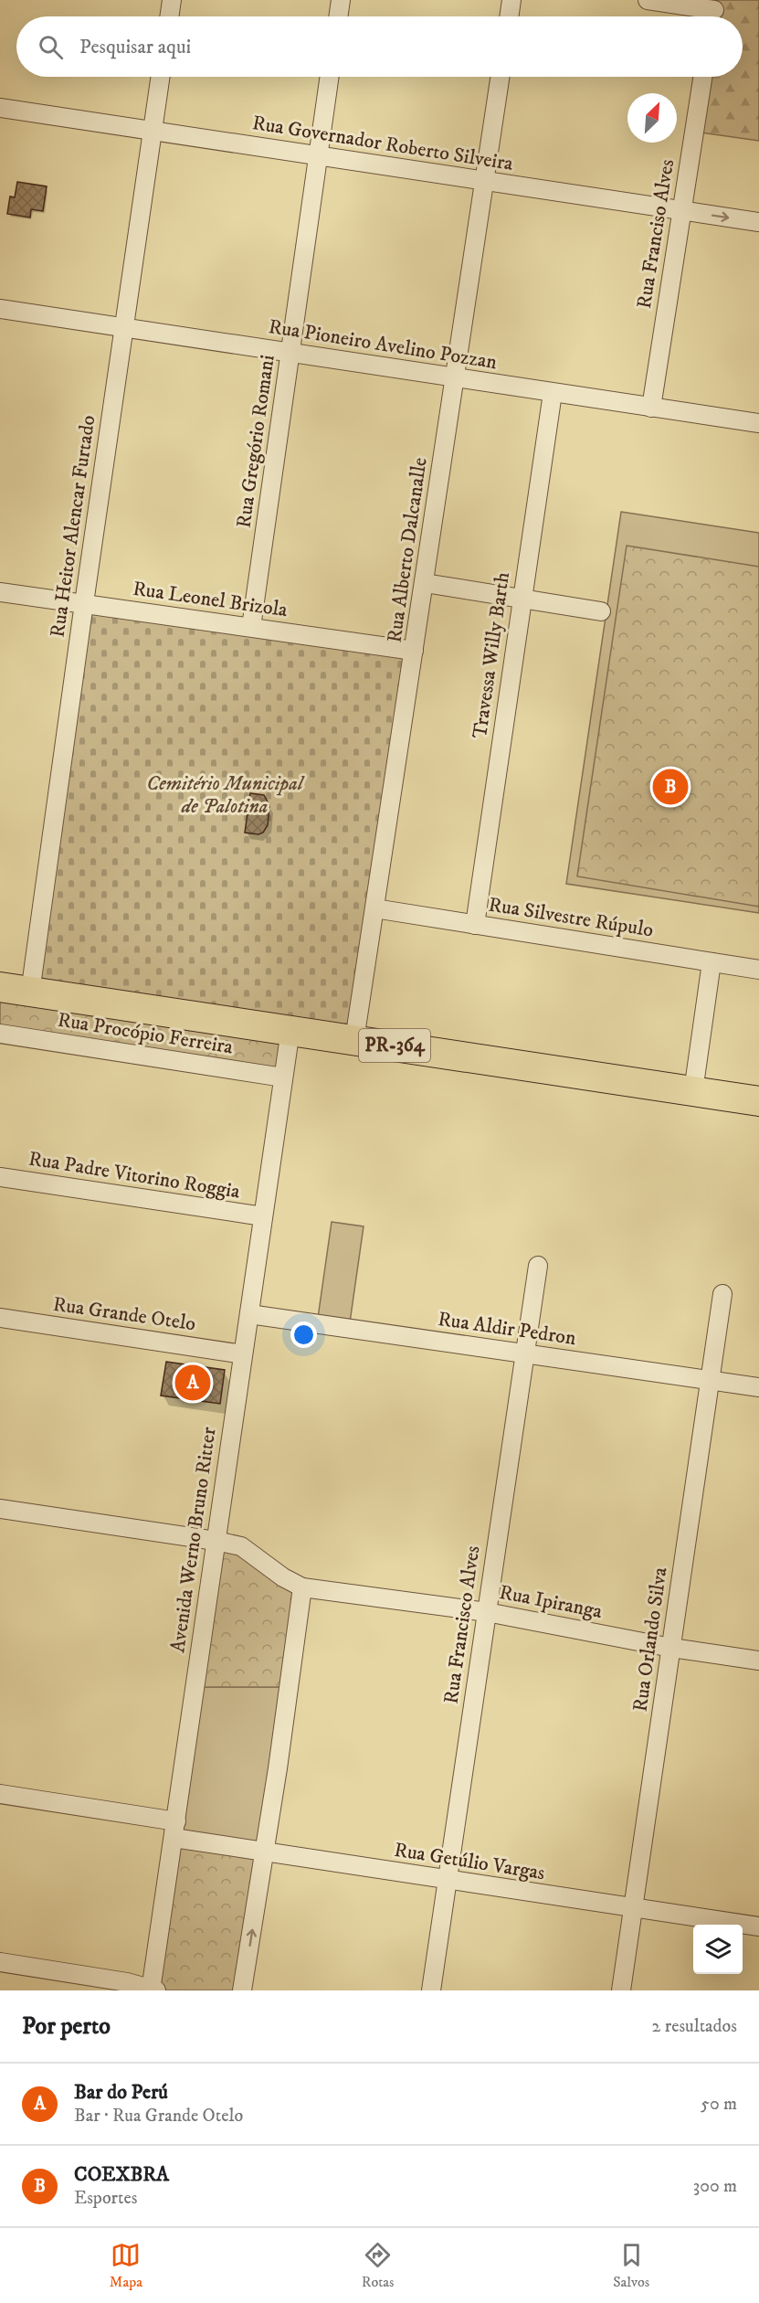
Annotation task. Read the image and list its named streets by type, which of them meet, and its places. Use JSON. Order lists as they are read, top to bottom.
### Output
{
  "streets": {
    "main road": ["PR-364"],
    "street": [
      "Rua Governador Roberto Silveira",
      "Rua Franciso Alves",
      "Rua Pioneiro Avelino Pozzan",
      "Rua Gregório Romani",
      "Rua Heitor Alencar Furtado",
      "Rua Alberto Dalcanalle",
      "Rua Leonel Brizola",
      "Travessa Willy Barth",
      "Rua Silvestre Rúpulo",
      "Rua Procópio Ferreira",
      "Rua Padre Vitorino Roggia",
      "Rua Grande Otelo",
      "Rua Aldir Pedron",
      "Avenida Werno Bruno Ritter",
      "Rua Ipiranga",
      "Rua Francisco Alves",
      "Rua Orlando Silva",
      "Rua Getúlio Vargas"
    ]
  },
  "crossings": [
    ["Rua Governador Roberto Silveira", "Rua Franciso Alves"],
    ["Rua Governador Roberto Silveira", "Rua Gregório Romani"],
    ["Rua Governador Roberto Silveira", "Rua Heitor Alencar Furtado"],
    ["Rua Governador Roberto Silveira", "Rua Alberto Dalcanalle"],
    ["Rua Franciso Alves", "Rua Pioneiro Avelino Pozzan"],
    ["Rua Pioneiro Avelino Pozzan", "Rua Gregório Romani"],
    ["Rua Pioneiro Avelino Pozzan", "Rua Heitor Alencar Furtado"],
    ["Rua Pioneiro Avelino Pozzan", "Rua Alberto Dalcanalle"],
    ["Rua Pioneiro Avelino Pozzan", "Travessa Willy Barth"],
    ["Rua Gregório Romani", "Rua Leonel Brizola"],
    ["Rua Heitor Alencar Furtado", "Rua Leonel Brizola"],
    ["Rua Heitor Alencar Furtado", "PR-364"],
    ["Rua Alberto Dalcanalle", "Rua Leonel Brizola"],
    ["Rua Alberto Dalcanalle", "Rua Silvestre Rúpulo"],
    ["Rua Alberto Dalcanalle", "PR-364"],
    ["Travessa Willy Barth", "Rua Silvestre Rúpulo"],
    ["Rua Procópio Ferreira", "Avenida Werno Bruno Ritter"],
    ["PR-364", "Avenida Werno Bruno Ritter"],
    ["Rua Padre Vitorino Roggia", "Avenida Werno Bruno Ritter"],
    ["Rua Grande Otelo", "Avenida Werno Bruno Ritter"],
    ["Rua Aldir Pedron", "Avenida Werno Bruno Ritter"],
    ["Rua Aldir Pedron", "Rua Francisco Alves"],
    ["Rua Aldir Pedron", "Rua Orlando Silva"],
    ["Avenida Werno Bruno Ritter", "Rua Ipiranga"],
    ["Avenida Werno Bruno Ritter", "Rua Getúlio Vargas"],
    ["Rua Ipiranga", "Rua Francisco Alves"],
    ["Rua Ipiranga", "Rua Orlando Silva"],
    ["Rua Francisco Alves", "Rua Getúlio Vargas"],
    ["Rua Orlando Silva", "Rua Getúlio Vargas"]
  ],
  "parks": ["Cemitério Municipal de Palotina"],
  "north": "top right",
  "page": {
    "search": "Pesquisar aqui",
    "pins": ["B", "A"],
    "heading": ["Por perto", "2 resultados"],
    "list": [
      {
        "mark": "A",
        "name": "Bar do Perú",
        "note": "Bar · Rua Grande Otelo",
        "value": "50 m"
      },
      {
        "mark": "B",
        "name": "COEXBRA",
        "note": "Esportes",
        "value": "300 m"
      }
    ],
    "nav": ["Mapa", "Rotas", "Salvos"]
  }
}
